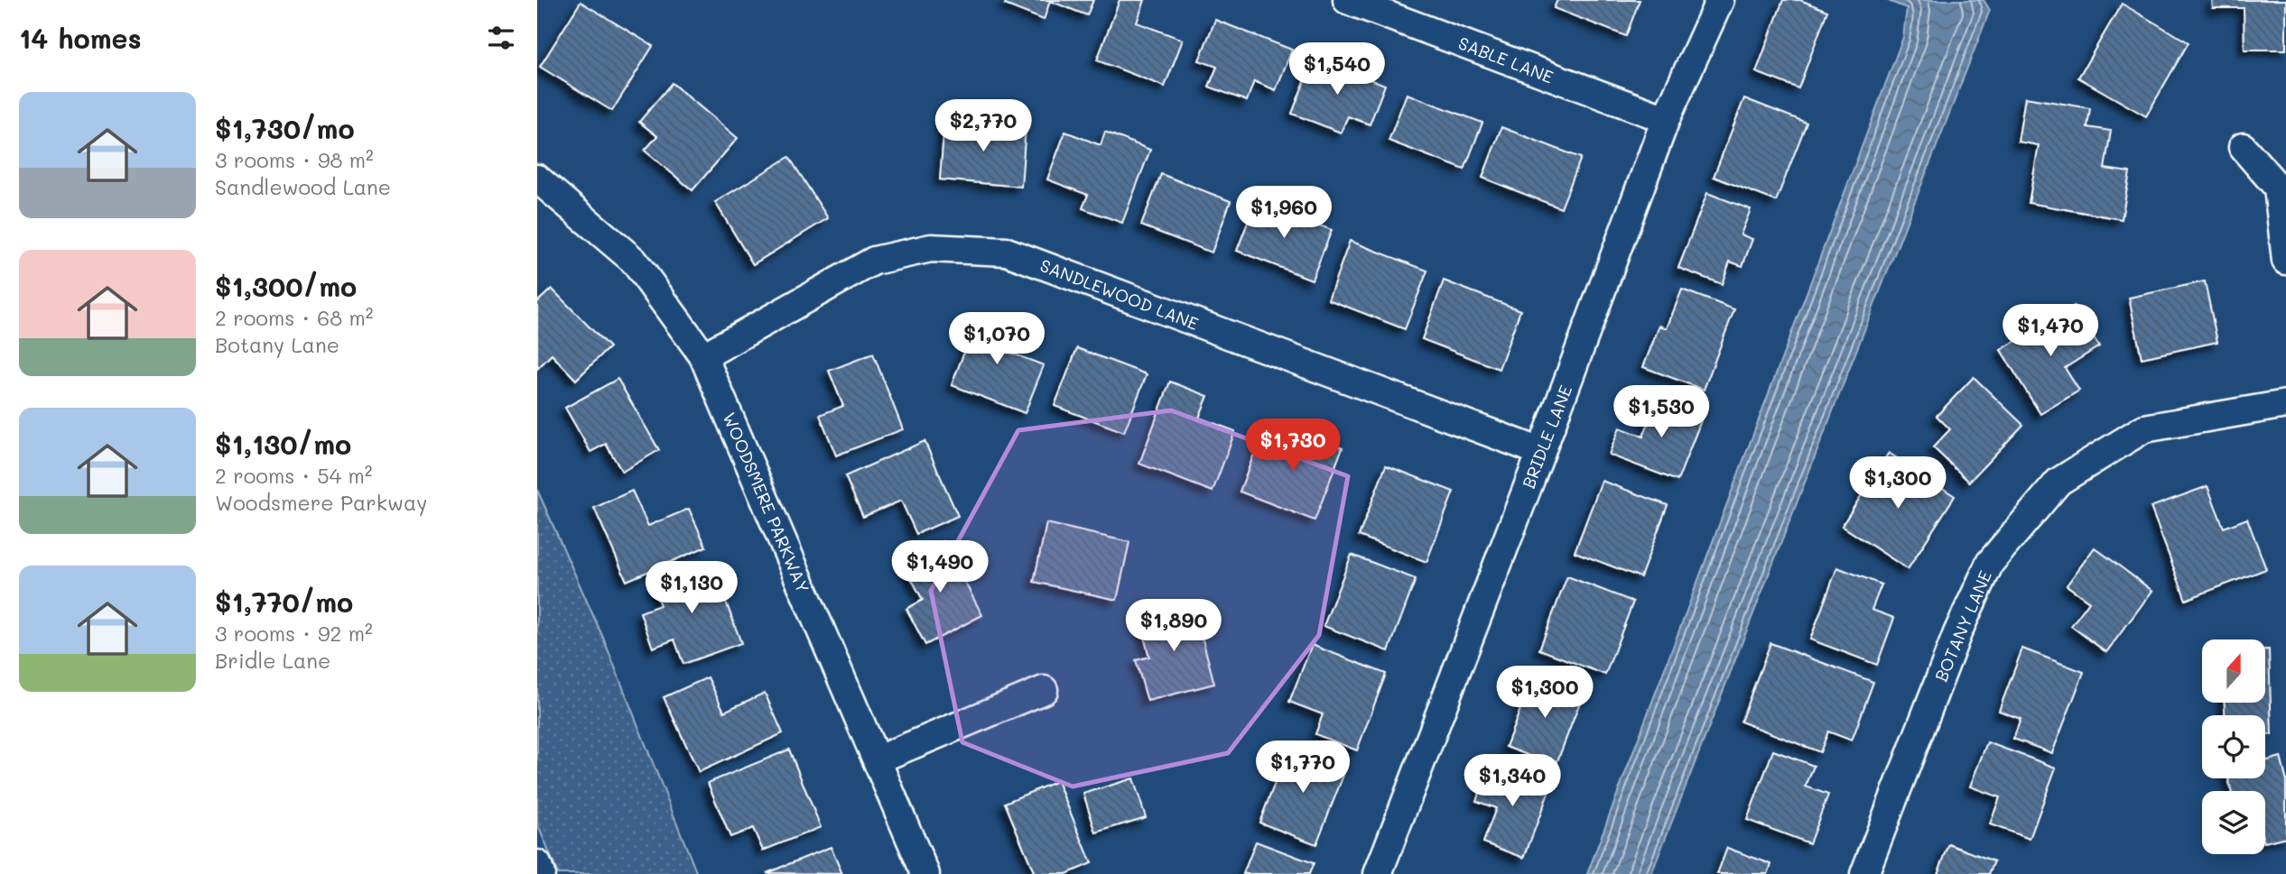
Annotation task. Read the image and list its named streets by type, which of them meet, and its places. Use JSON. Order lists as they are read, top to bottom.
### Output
{
  "streets": {
    "street": [
      "SABLE LANE",
      "SANDLEWOOD LANE",
      "BRIDLE LANE",
      "WOODSMERE PARKWAY",
      "BOTANY LANE"
    ]
  },
  "crossings": [
    ["SABLE LANE", "BRIDLE LANE"],
    ["SANDLEWOOD LANE", "BRIDLE LANE"],
    ["SANDLEWOOD LANE", "WOODSMERE PARKWAY"]
  ],
  "north": "top",
  "page": {
    "heading": "14 homes",
    "price": [
      "$1,540",
      "$2,770",
      "$1,960",
      "$1,470",
      "$1,070",
      "$1,530",
      "$1,730",
      "$1,300",
      "$1,490",
      "$1,130",
      "$1,890",
      "$1,300",
      "$1,770",
      "$1,340"
    ],
    "list": [
      {
        "name": "$1,730/mo",
        "note": "3 rooms · 98 m² · Sandlewood Lane"
      },
      {
        "name": "$1,300/mo",
        "note": "2 rooms · 68 m² · Botany Lane"
      },
      {
        "name": "$1,130/mo",
        "note": "2 rooms · 54 m² · Woodsmere Parkway"
      },
      {
        "name": "$1,770/mo",
        "note": "3 rooms · 92 m² · Bridle Lane"
      }
    ]
  }
}
